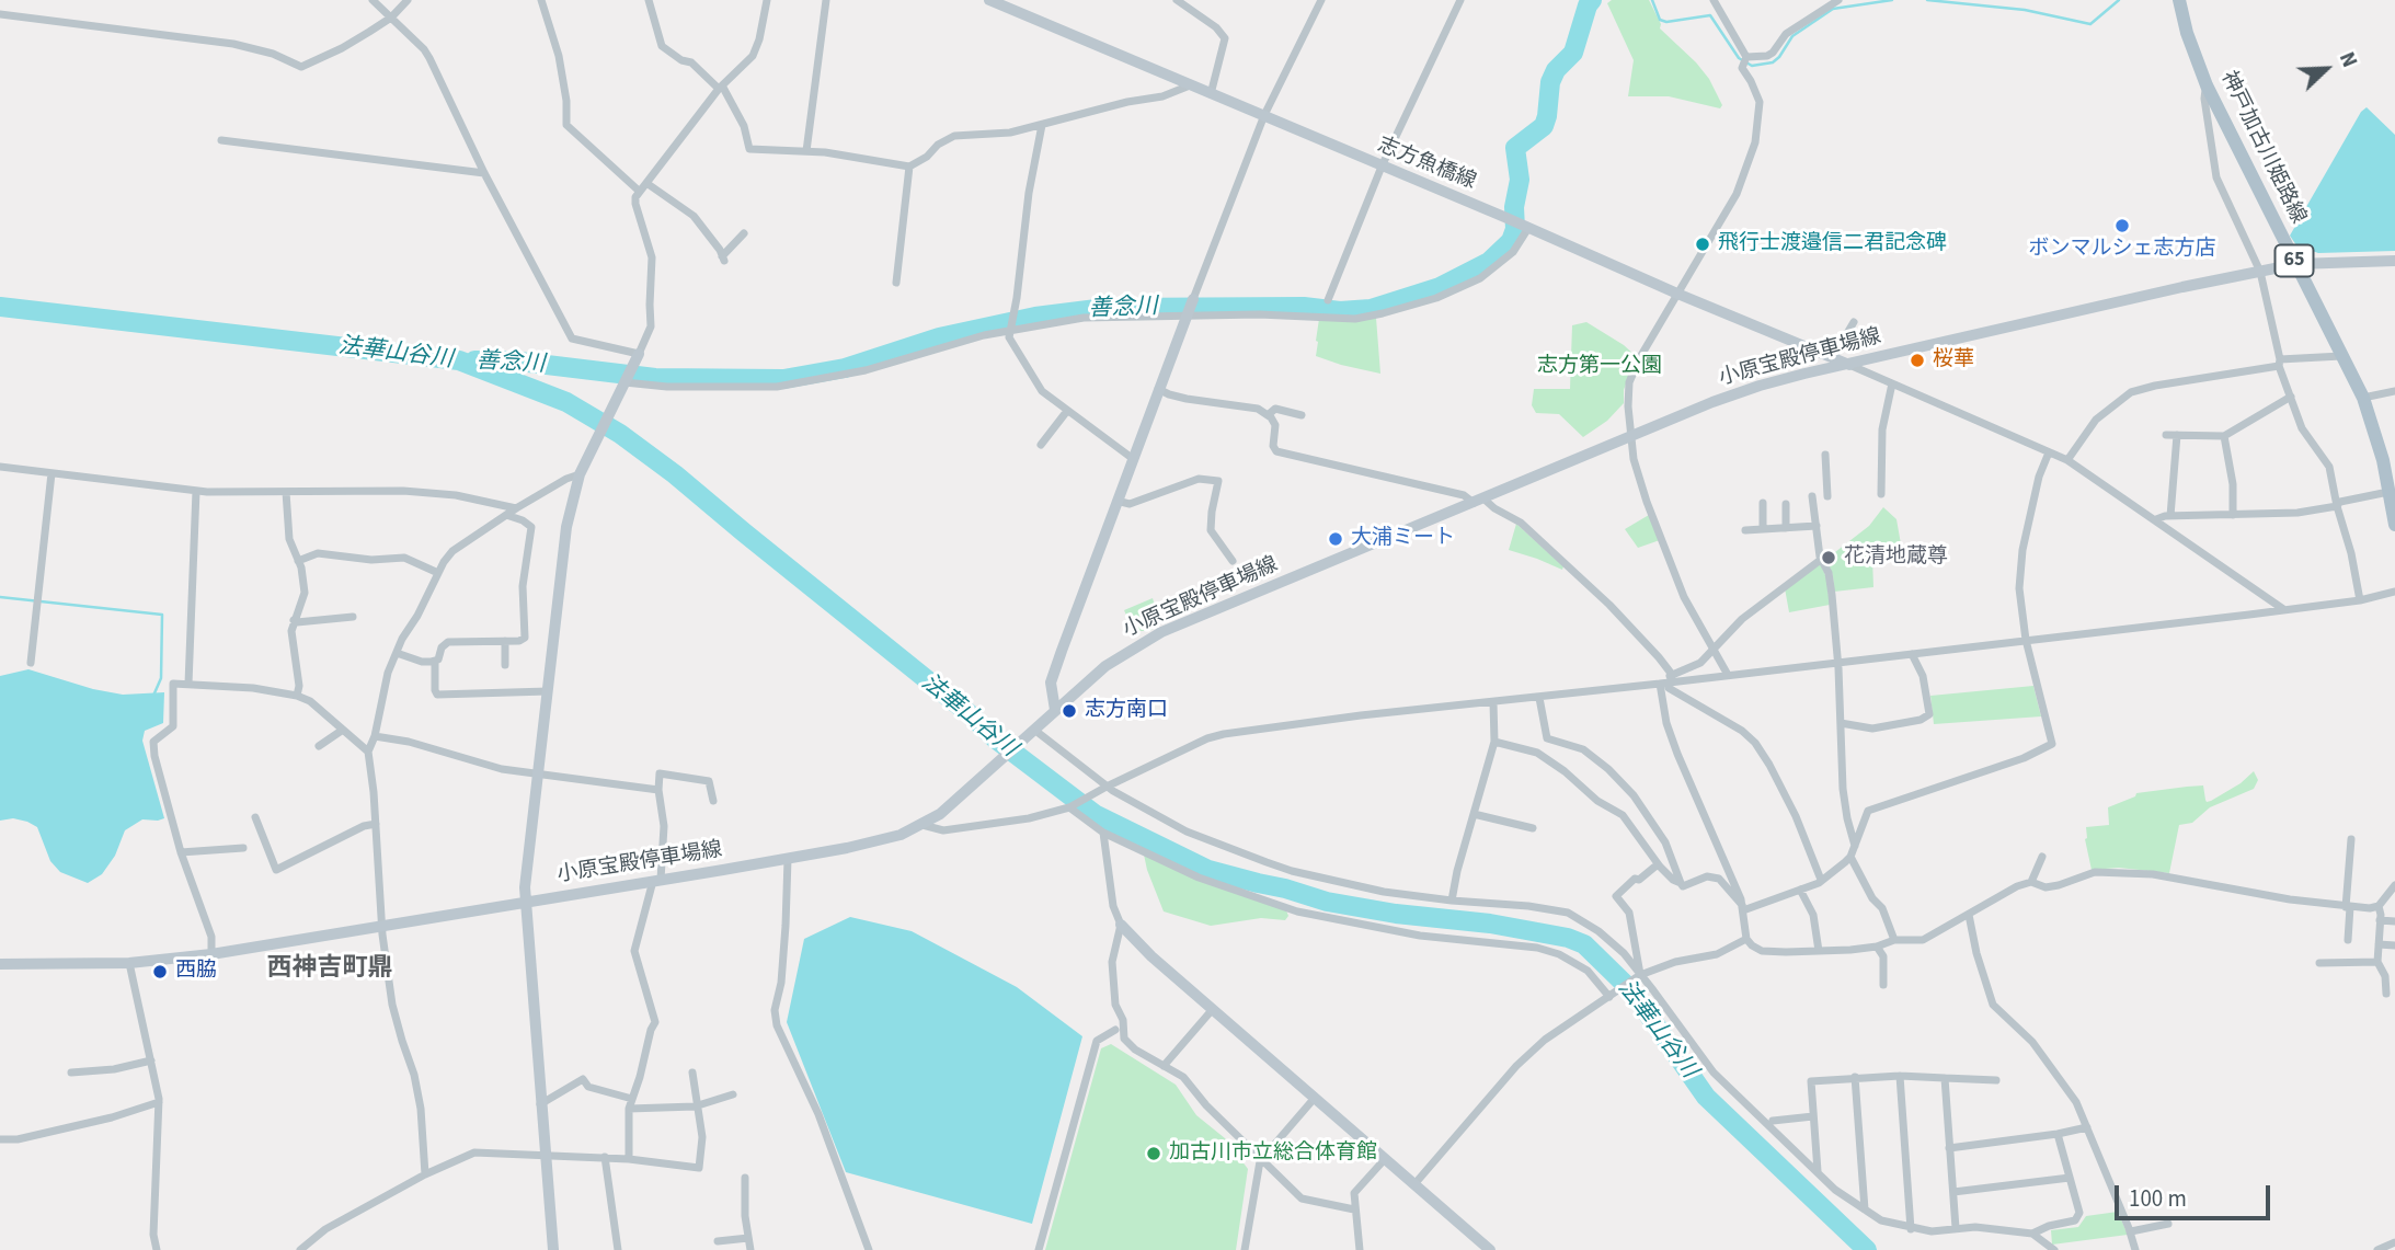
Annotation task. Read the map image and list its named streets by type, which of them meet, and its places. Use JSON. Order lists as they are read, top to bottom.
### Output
{
  "streets": {
    "main road": [
      "神戸加古川姫路線",
      "志方魚橋線",
      "65",
      "小原宝殿停車場線"
    ]
  },
  "crossings": [
    ["神戸加古川姫路線", "小原宝殿停車場線"],
    ["志方魚橋線", "小原宝殿停車場線"]
  ],
  "districts": ["西神吉町鼎"],
  "water": ["善念川", "法華山谷川"],
  "parks": ["志方第一公園"],
  "places": [
    "ボンマルシェ志方店",
    "飛行士渡邉信二君記念碑",
    "桜華",
    "大浦ミート",
    "花清地蔵尊",
    "志方南口",
    "西脇",
    "加古川市立総合体育館"
  ],
  "scale_bar": "100 m",
  "north": "top right"
}
